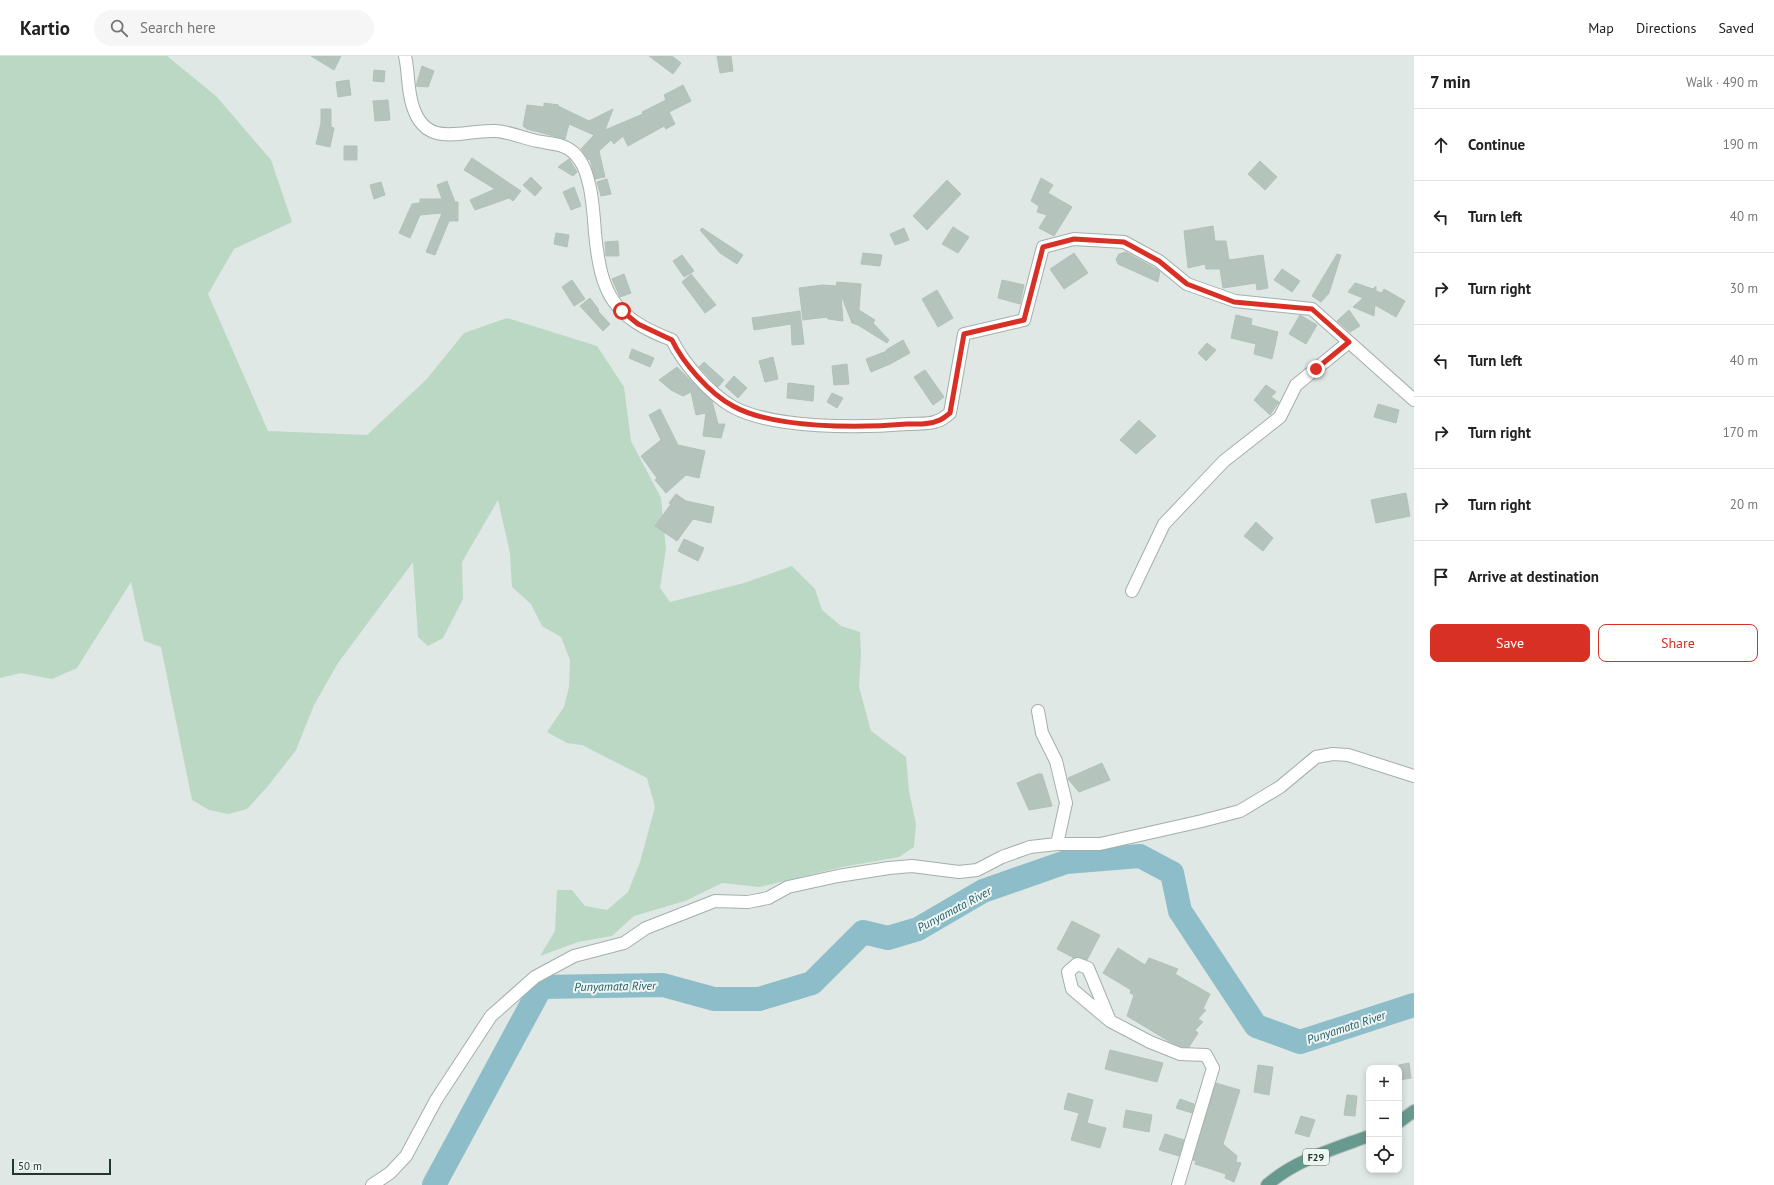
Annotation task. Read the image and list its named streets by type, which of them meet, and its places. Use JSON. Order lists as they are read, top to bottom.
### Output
{
  "streets": {
    "main road": ["F29"]
  },
  "water": ["Punyamata River"],
  "scale_bar": "50 m",
  "page": {
    "header": "Kartio",
    "search": "Search here",
    "nav": ["Map", "Directions", "Saved"],
    "heading": ["7 min", "Walk · 490 m"],
    "list": [
      ["Continue", "190 m"],
      ["Turn left", "40 m"],
      ["Turn right", "30 m"],
      ["Turn left", "40 m"],
      ["Turn right", "170 m"],
      ["Turn right", "20 m"],
      "Arrive at destination"
    ],
    "buttons": ["Save", "Share"],
    "map_buttons": ["+", "−"],
    "scale": "50 m"
  }
}
